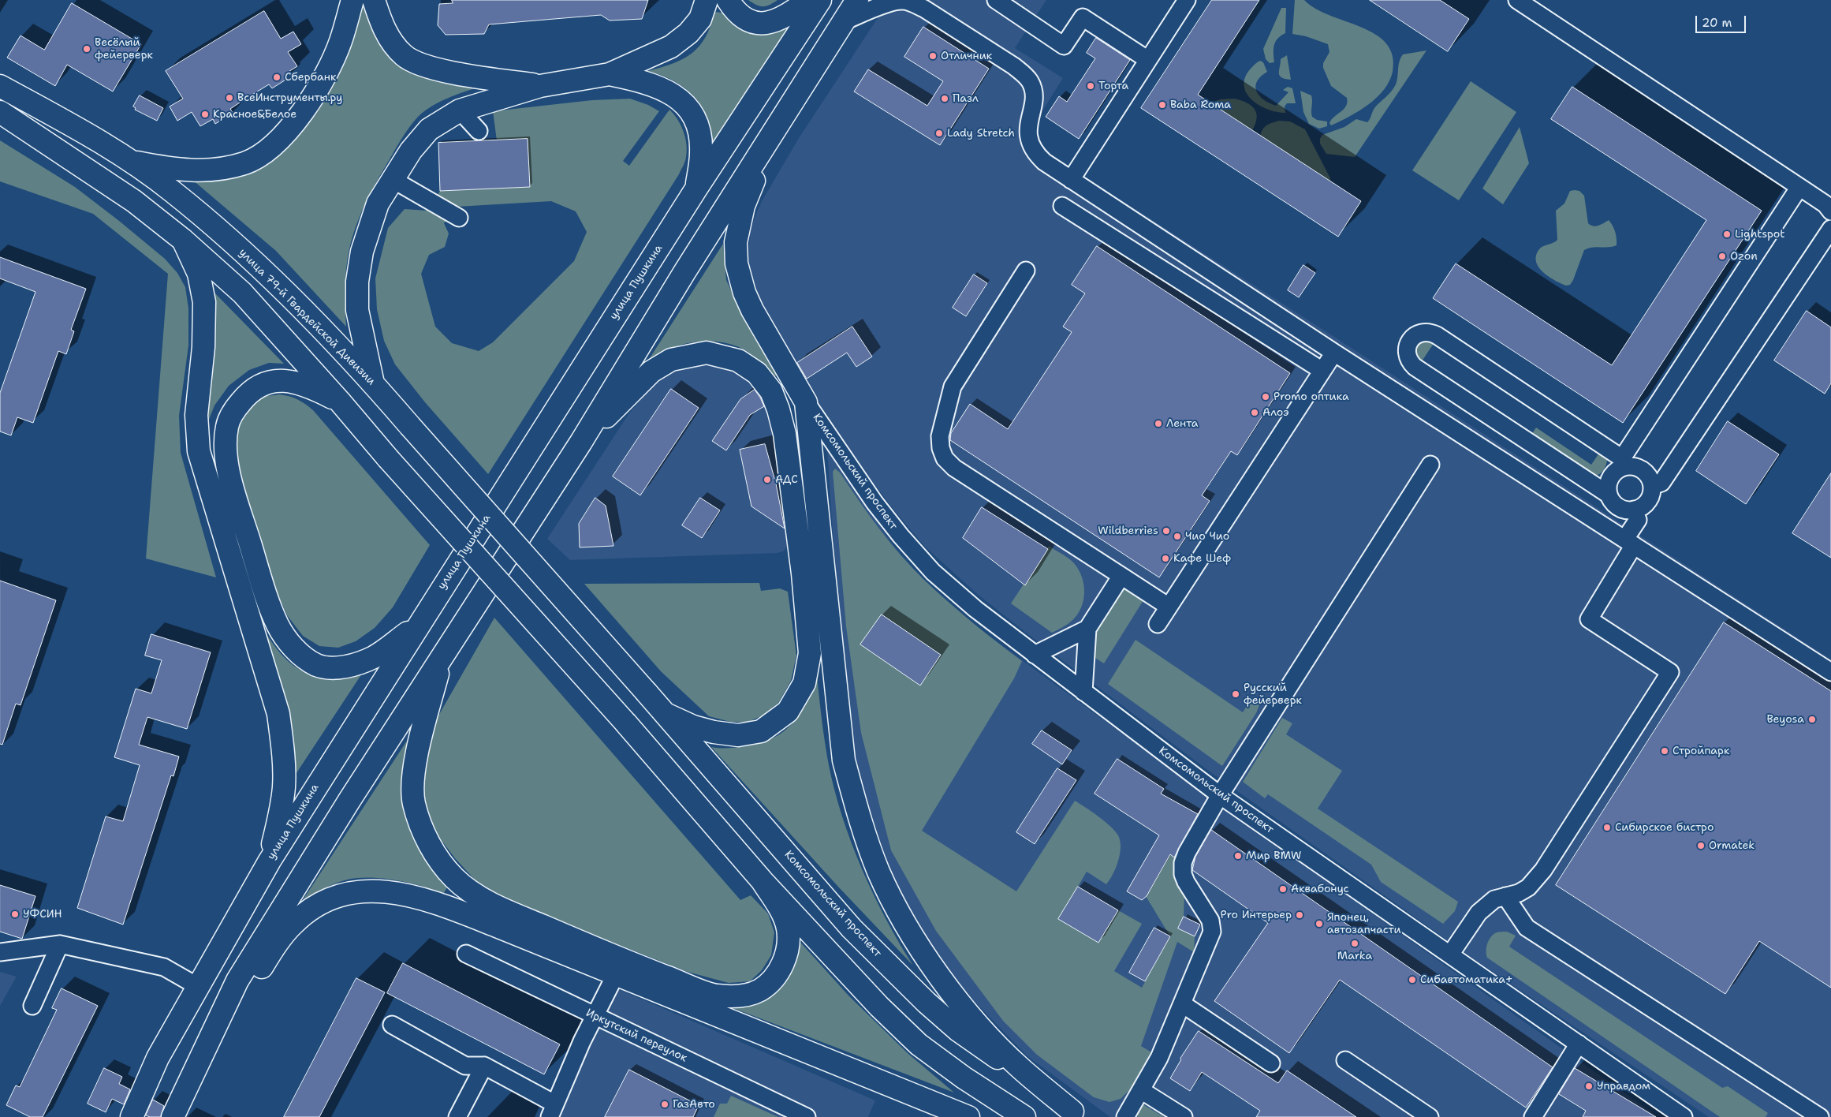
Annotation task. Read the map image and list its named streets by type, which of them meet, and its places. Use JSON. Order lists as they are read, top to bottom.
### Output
{
  "streets": {
    "main road": ["улица Пушкина", "улица 79-й Гвардейской Дивизии", "Комсомольский проспект"],
    "street": ["Иркутский переулок"]
  },
  "crossings": [
    ["улица 79-й Гвардейской Дивизии", "Комсомольский проспект"]
  ],
  "places": [
    "Весёлый фейерверк",
    "Отличник",
    "Сбербанк",
    "Торта",
    "ВсеИнструменты.ру",
    "Пазл",
    "Baba Roma",
    "Красное&Белое",
    "Lady Stretch",
    "Lightspot",
    "Ozon",
    "Promo оптика",
    "Алоэ",
    "Лента",
    "АДС",
    "Wildberries",
    "Чио Чио",
    "Кафе Шеф",
    "Русский фейерверк",
    "Beyosa",
    "Стройпарк",
    "Сибирское бистро",
    "Ormatek",
    "Мир BMW",
    "Аквабонус",
    "УФСИН",
    "Pro Интерьер",
    "Японец, автозапчасти",
    "Marka",
    "Сибавтоматика+",
    "Управдом",
    "ГазАвто"
  ],
  "scale_bar": "20 m"
}
